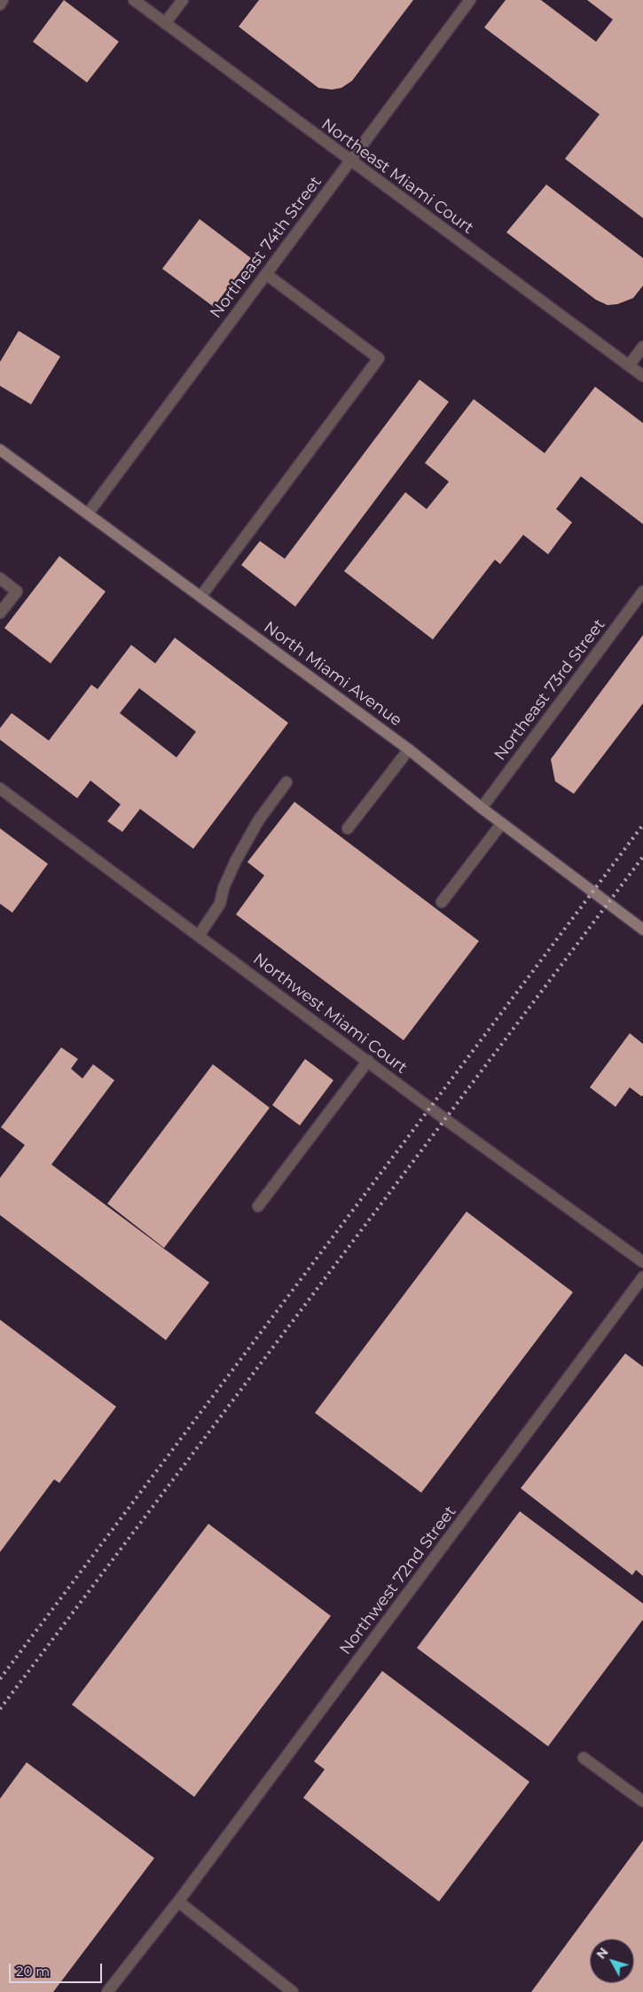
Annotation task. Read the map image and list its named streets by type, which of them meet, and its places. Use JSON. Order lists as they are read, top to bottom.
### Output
{
  "streets": {
    "main road": ["North Miami Avenue"],
    "street": [
      "Northeast Miami Court",
      "Northeast 74th Street",
      "Northeast 73rd Street",
      "Northwest Miami Court",
      "Northwest 72nd Street"
    ]
  },
  "crossings": [
    ["Northeast Miami Court", "Northeast 74th Street"],
    ["Northeast 74th Street", "North Miami Avenue"],
    ["North Miami Avenue", "Northeast 73rd Street"]
  ],
  "scale_bar": "20 m",
  "north": "top left"
}
